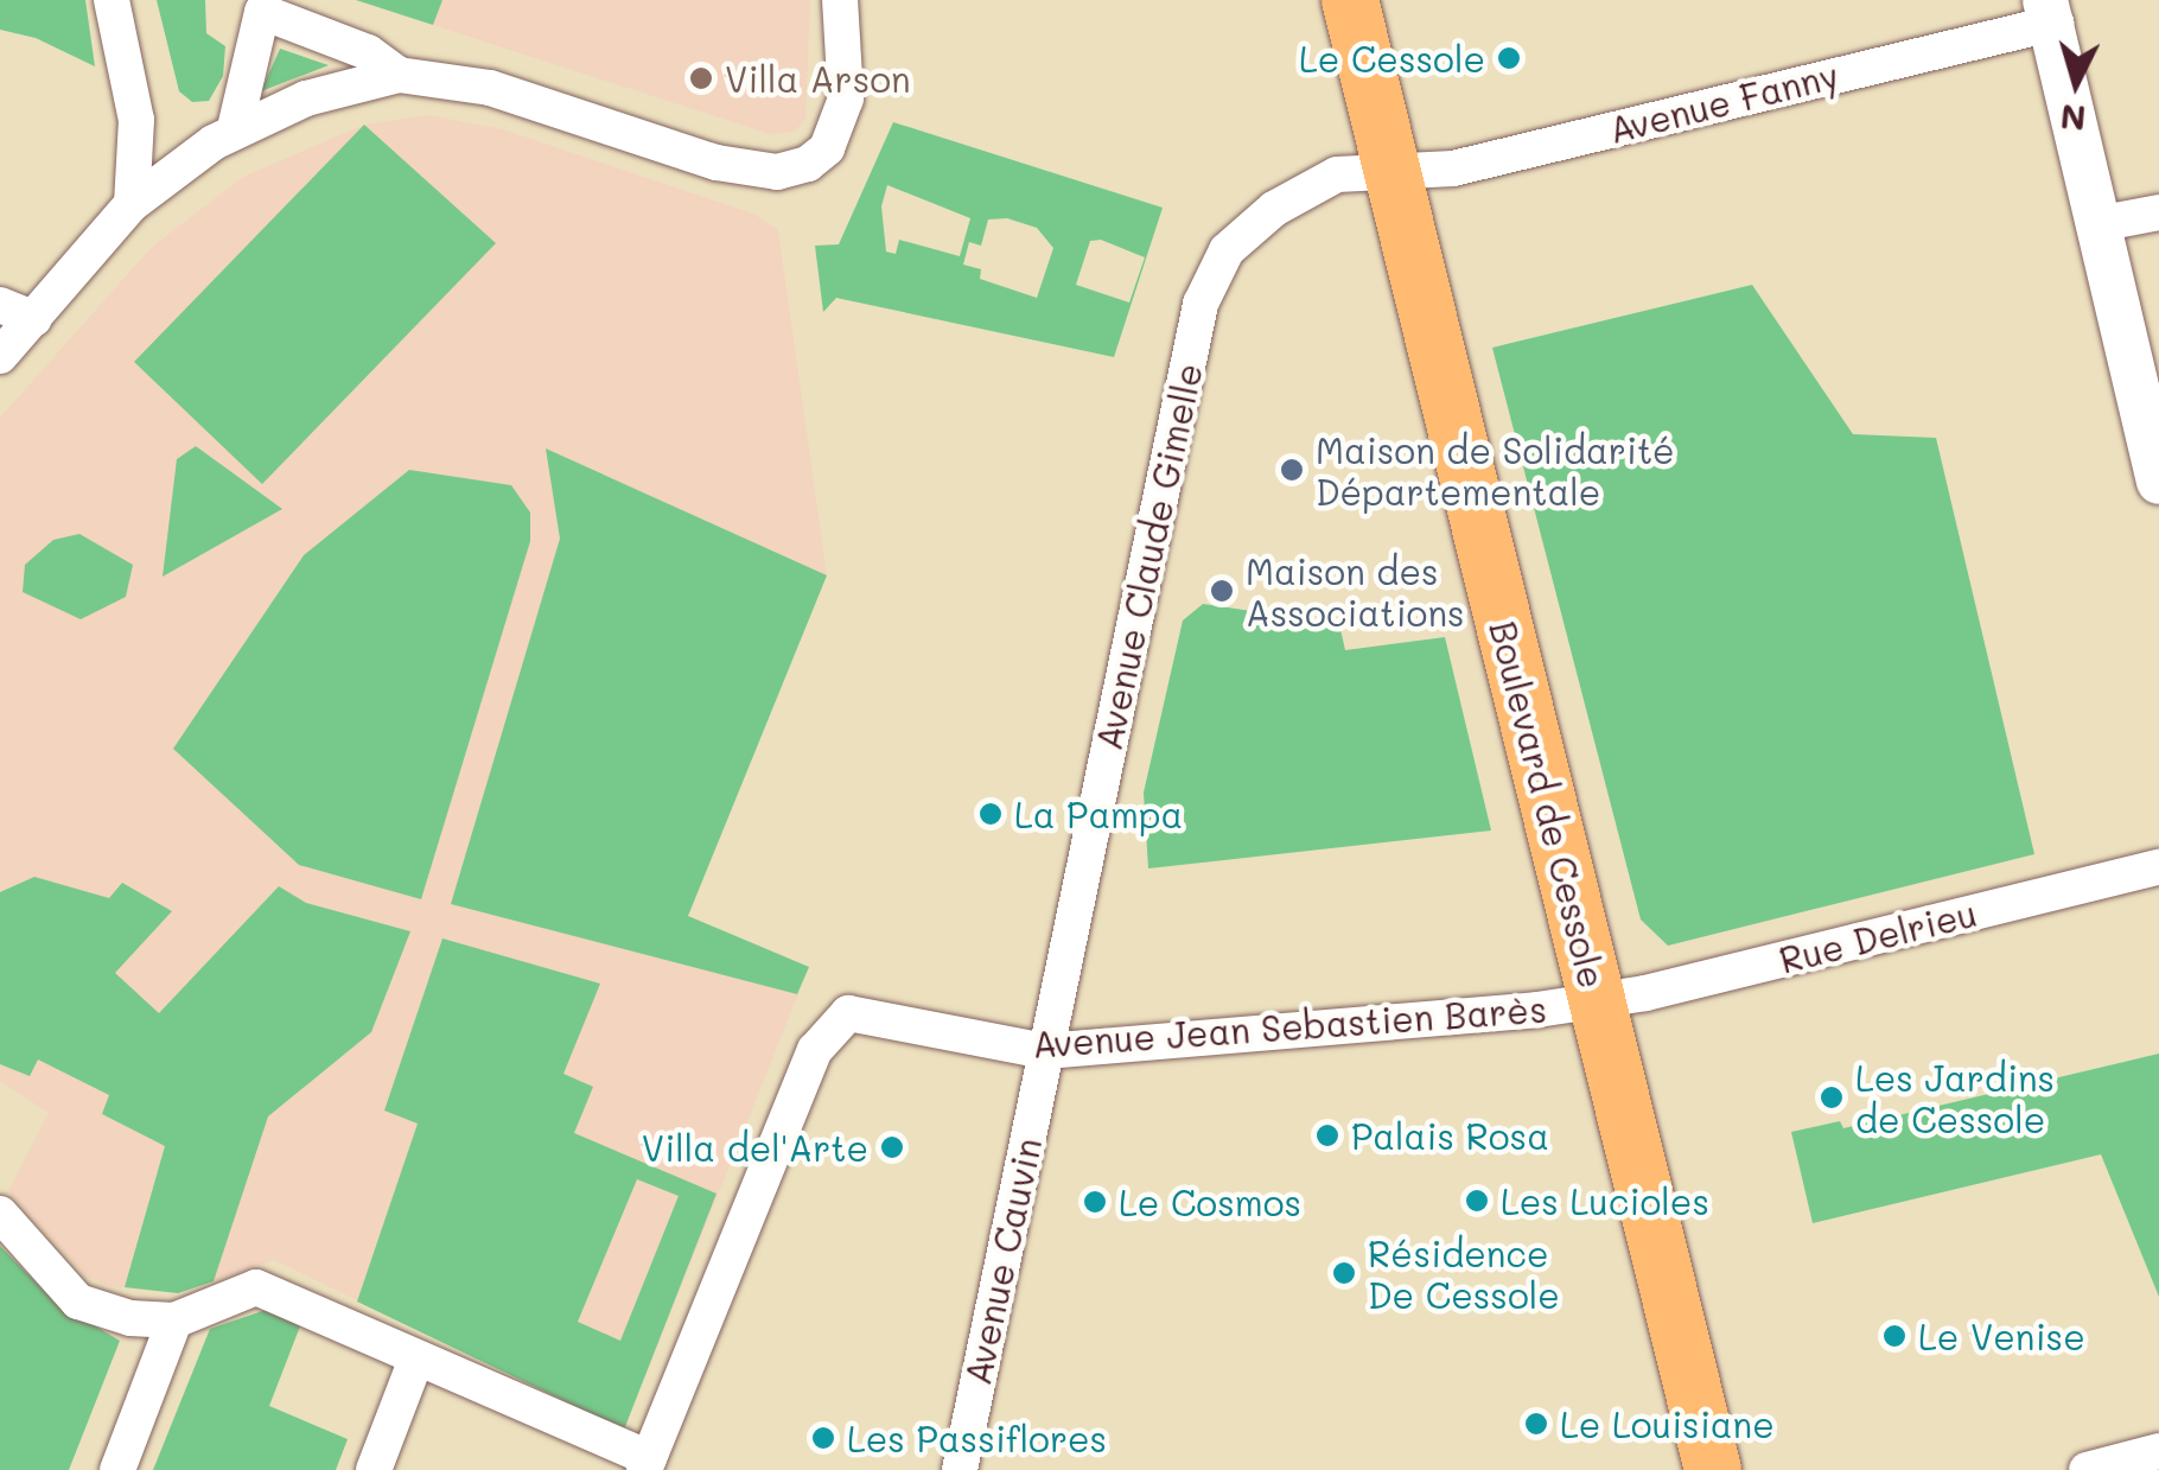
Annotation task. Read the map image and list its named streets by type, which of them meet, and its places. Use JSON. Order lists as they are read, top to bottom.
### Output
{
  "streets": {
    "main road": ["Boulevard de Cessole"],
    "street": [
      "Avenue Fanny",
      "Avenue Claude Gimelle",
      "Rue Delrieu",
      "Avenue Jean Sebastien Barès",
      "Avenue Cauvin"
    ]
  },
  "crossings": [
    ["Avenue Fanny", "Avenue Claude Gimelle"],
    ["Avenue Fanny", "Boulevard de Cessole"],
    ["Avenue Claude Gimelle", "Boulevard de Cessole"],
    ["Avenue Claude Gimelle", "Avenue Jean Sebastien Barès"],
    ["Avenue Claude Gimelle", "Avenue Cauvin"],
    ["Boulevard de Cessole", "Rue Delrieu"],
    ["Boulevard de Cessole", "Avenue Jean Sebastien Barès"],
    ["Rue Delrieu", "Avenue Jean Sebastien Barès"],
    ["Avenue Jean Sebastien Barès", "Avenue Cauvin"]
  ],
  "places": [
    "Le Cessole",
    "Villa Arson",
    "Maison de Solidarité Départementale",
    "Maison des Associations",
    "La Pampa",
    "Les Jardins de Cessole",
    "Palais Rosa",
    "Villa del'Arte",
    "Les Lucioles",
    "Le Cosmos",
    "Résidence De Cessole",
    "Le Venise",
    "Le Louisiane",
    "Les Passiflores"
  ],
  "north": "bottom"
}
